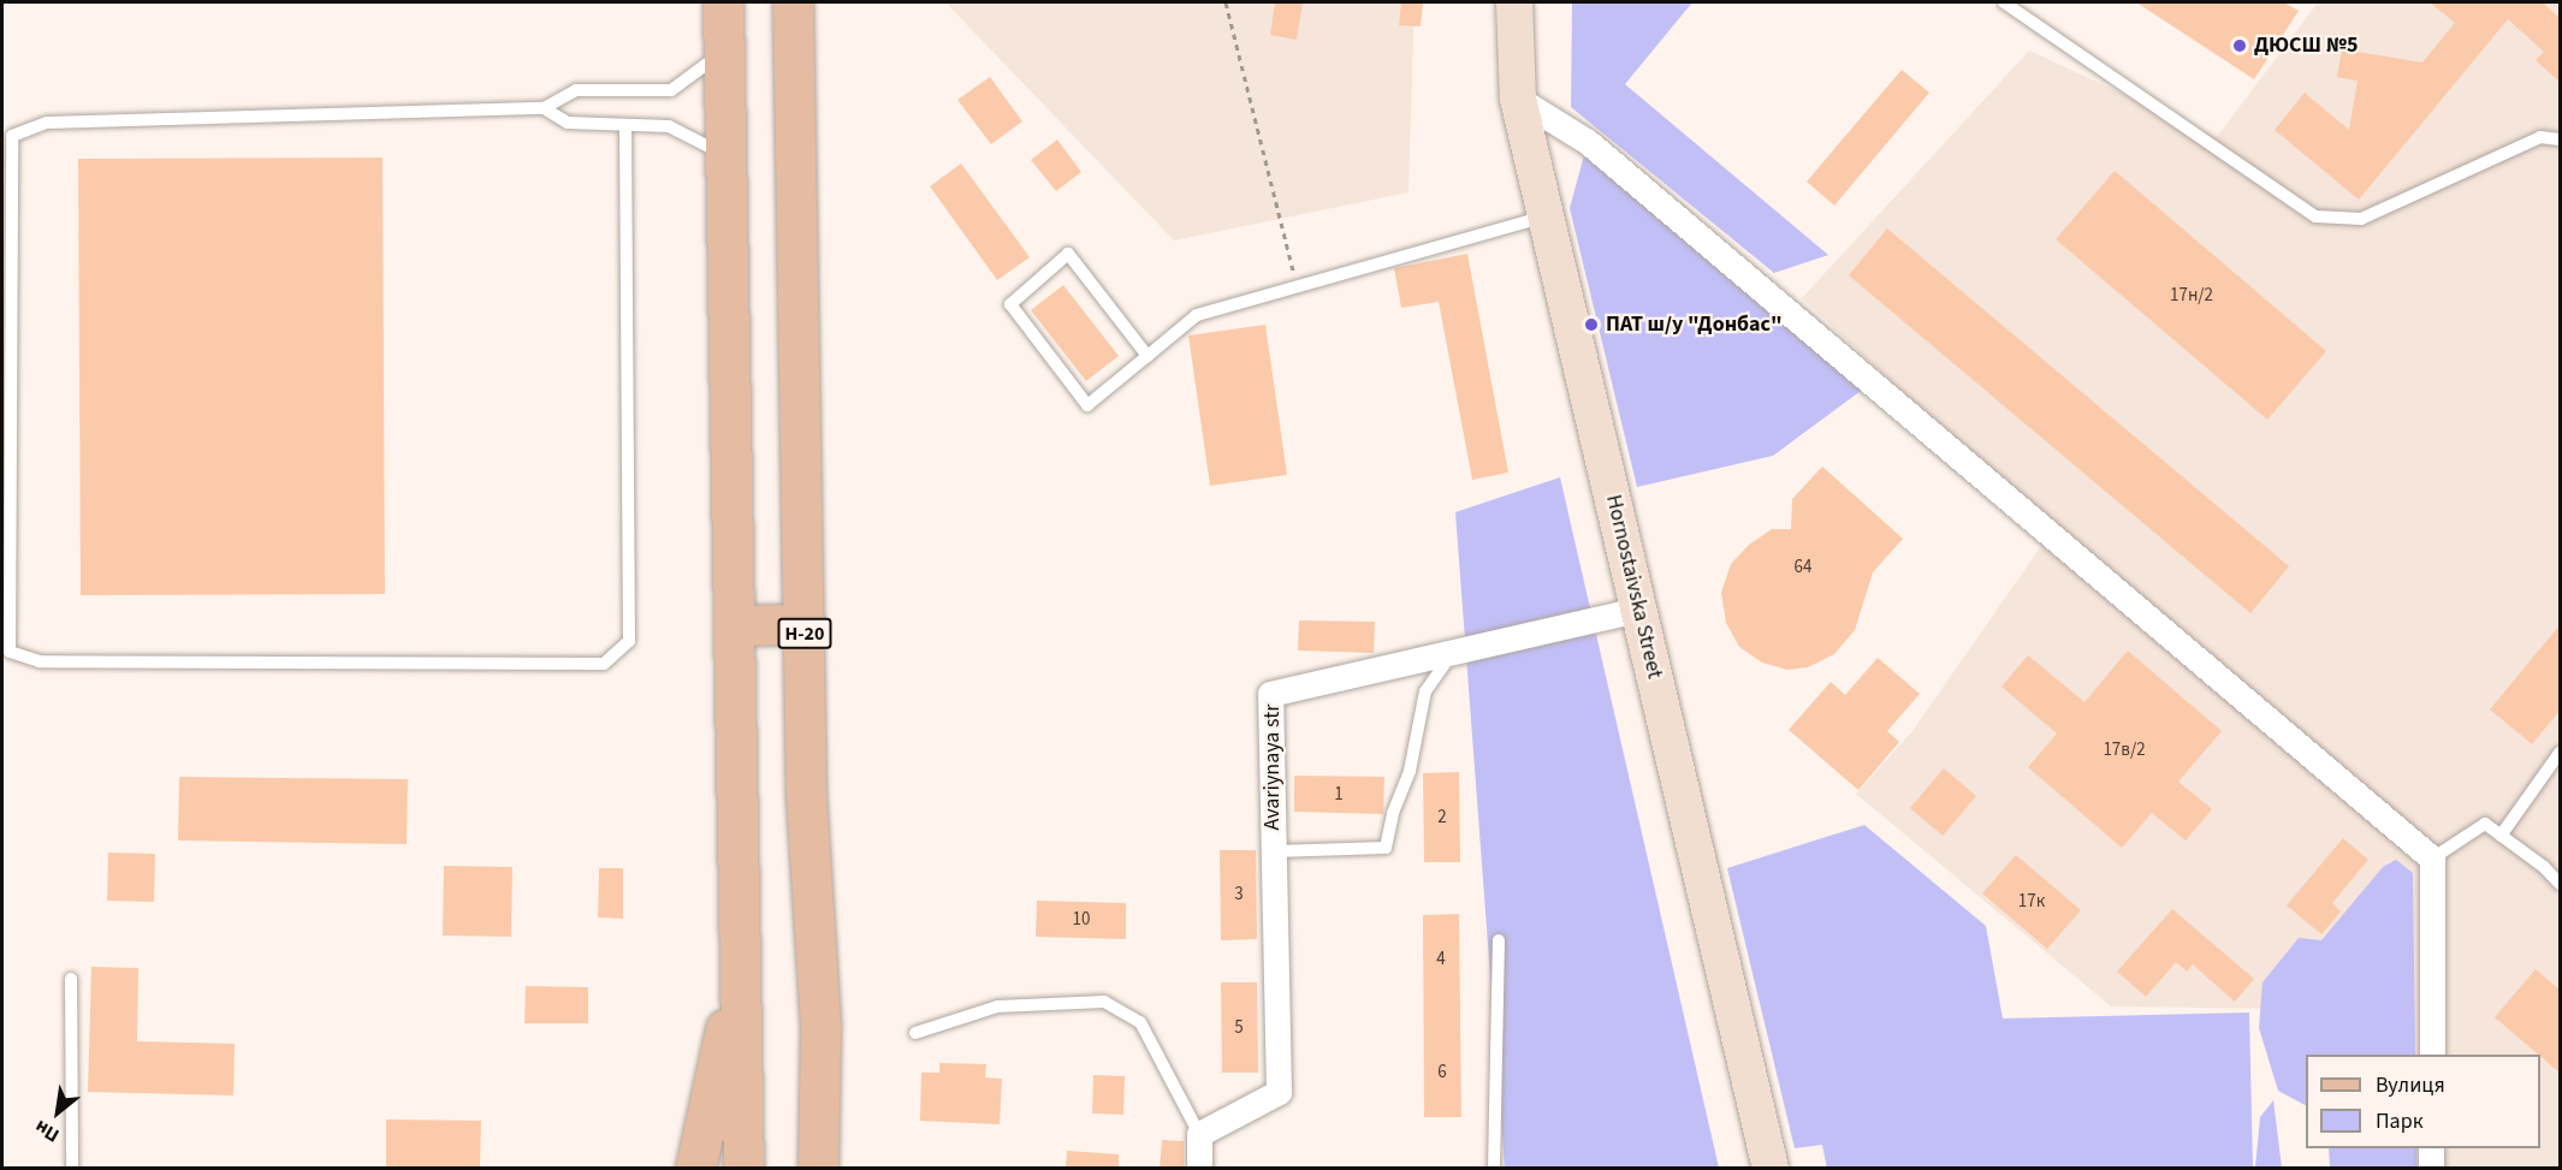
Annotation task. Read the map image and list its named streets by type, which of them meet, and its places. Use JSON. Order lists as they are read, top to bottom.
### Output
{
  "streets": {
    "main road": ["Hornostaivska Street", "Н-20"],
    "street": ["Avariynaya str"]
  },
  "crossings": [
    ["Hornostaivska Street", "Avariynaya str"]
  ],
  "places": ["ДЮСШ №5", "ПАТ ш/у \"Донбас\""],
  "house_numbers": [
    "17н/2",
    "64",
    "17в/2",
    "1",
    "2",
    "3",
    "17к",
    "10",
    "4",
    "5",
    "6"
  ],
  "legend": ["Вулиця", "Парк"],
  "north": "bottom left"
}
